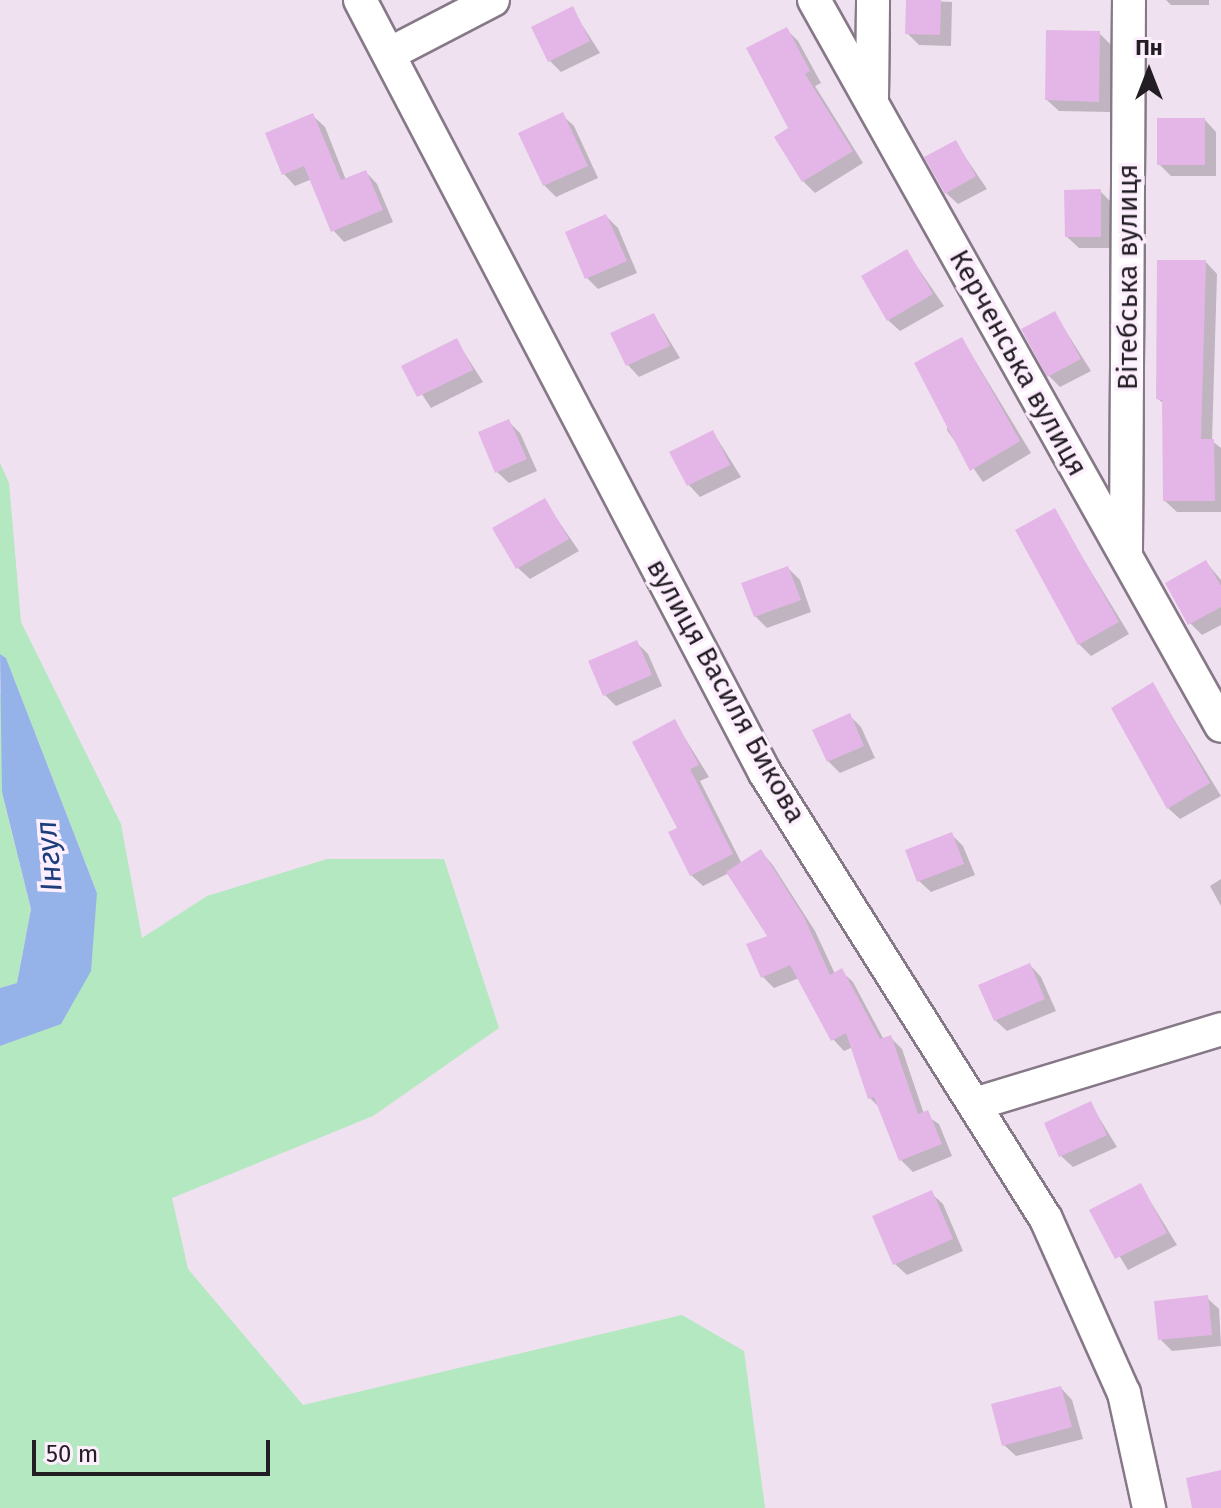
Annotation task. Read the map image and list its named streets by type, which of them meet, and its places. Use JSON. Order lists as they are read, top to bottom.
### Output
{
  "streets": {
    "street": ["Вітебська вулиця", "Керченська вулиця", "вулиця Василя Бикова"]
  },
  "crossings": [
    ["Вітебська вулиця", "Керченська вулиця"]
  ],
  "water": ["Інгул"],
  "scale_bar": "50 m",
  "north": "top"
}
